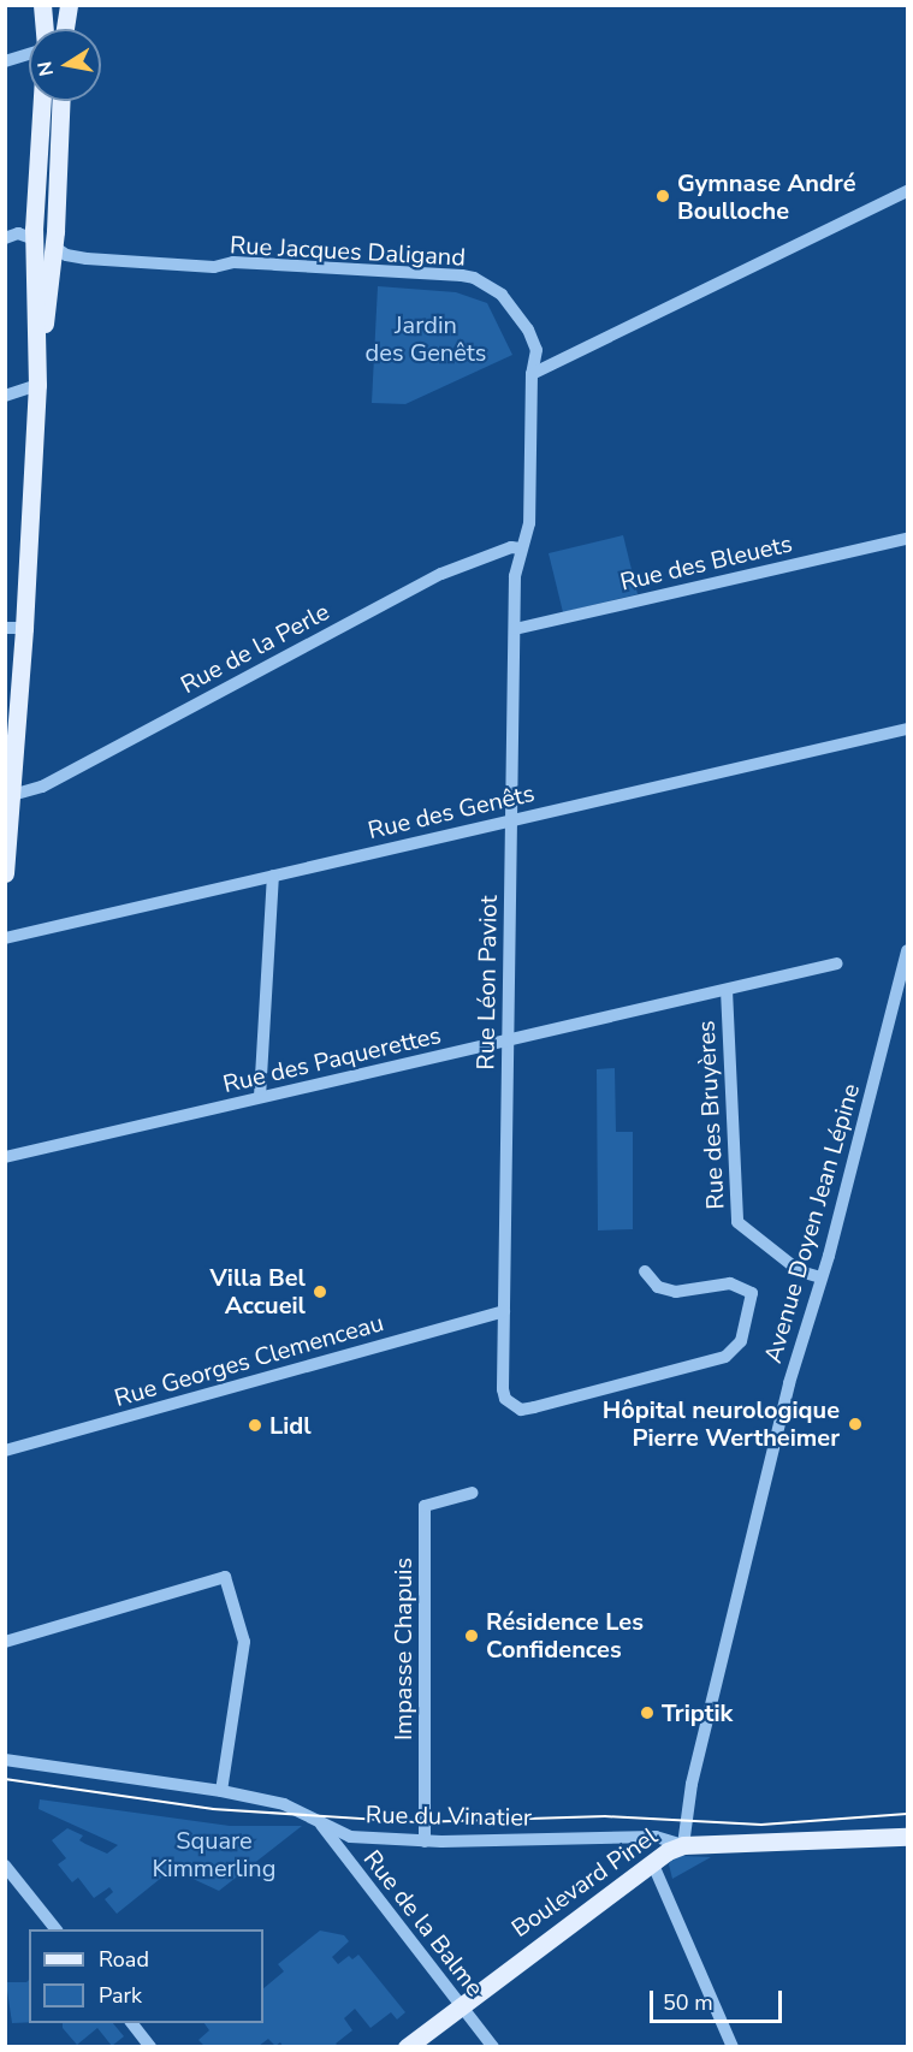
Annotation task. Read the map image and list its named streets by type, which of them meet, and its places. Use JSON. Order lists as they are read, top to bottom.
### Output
{
  "streets": {
    "main road": ["Boulevard Pinel"],
    "street": [
      "Rue Jacques Daligand",
      "Rue des Bleuets",
      "Rue de la Perle",
      "Rue des Genêts",
      "Rue Léon Paviot",
      "Rue des Paquerettes",
      "Rue des Bruyères",
      "Avenue Doyen Jean Lépine",
      "Rue Georges Clemenceau",
      "Impasse Chapuis",
      "Rue du Vinatier",
      "Rue de la Balme"
    ]
  },
  "crossings": [
    ["Rue Jacques Daligand", "Rue de la Perle"],
    ["Rue Jacques Daligand", "Rue Léon Paviot"],
    ["Rue des Bleuets", "Rue Léon Paviot"],
    ["Rue de la Perle", "Rue Léon Paviot"],
    ["Rue des Genêts", "Rue Léon Paviot"],
    ["Rue Léon Paviot", "Rue des Paquerettes"],
    ["Rue Léon Paviot", "Rue Georges Clemenceau"],
    ["Rue des Paquerettes", "Rue des Bruyères"],
    ["Rue des Bruyères", "Avenue Doyen Jean Lépine"],
    ["Avenue Doyen Jean Lépine", "Rue du Vinatier"],
    ["Avenue Doyen Jean Lépine", "Boulevard Pinel"],
    ["Impasse Chapuis", "Rue du Vinatier"],
    ["Rue du Vinatier", "Boulevard Pinel"],
    ["Rue du Vinatier", "Rue de la Balme"],
    ["Boulevard Pinel", "Rue de la Balme"]
  ],
  "parks": ["Jardin des Genêts", "Square Kimmerling"],
  "places": [
    "Gymnase André Boulloche",
    "Villa Bel Accueil",
    "Hôpital neurologique Pierre Wertheimer",
    "Lidl",
    "Résidence Les Confidences",
    "Triptik"
  ],
  "legend": ["Road", "Park"],
  "scale_bar": "50 m",
  "north": "left"
}
